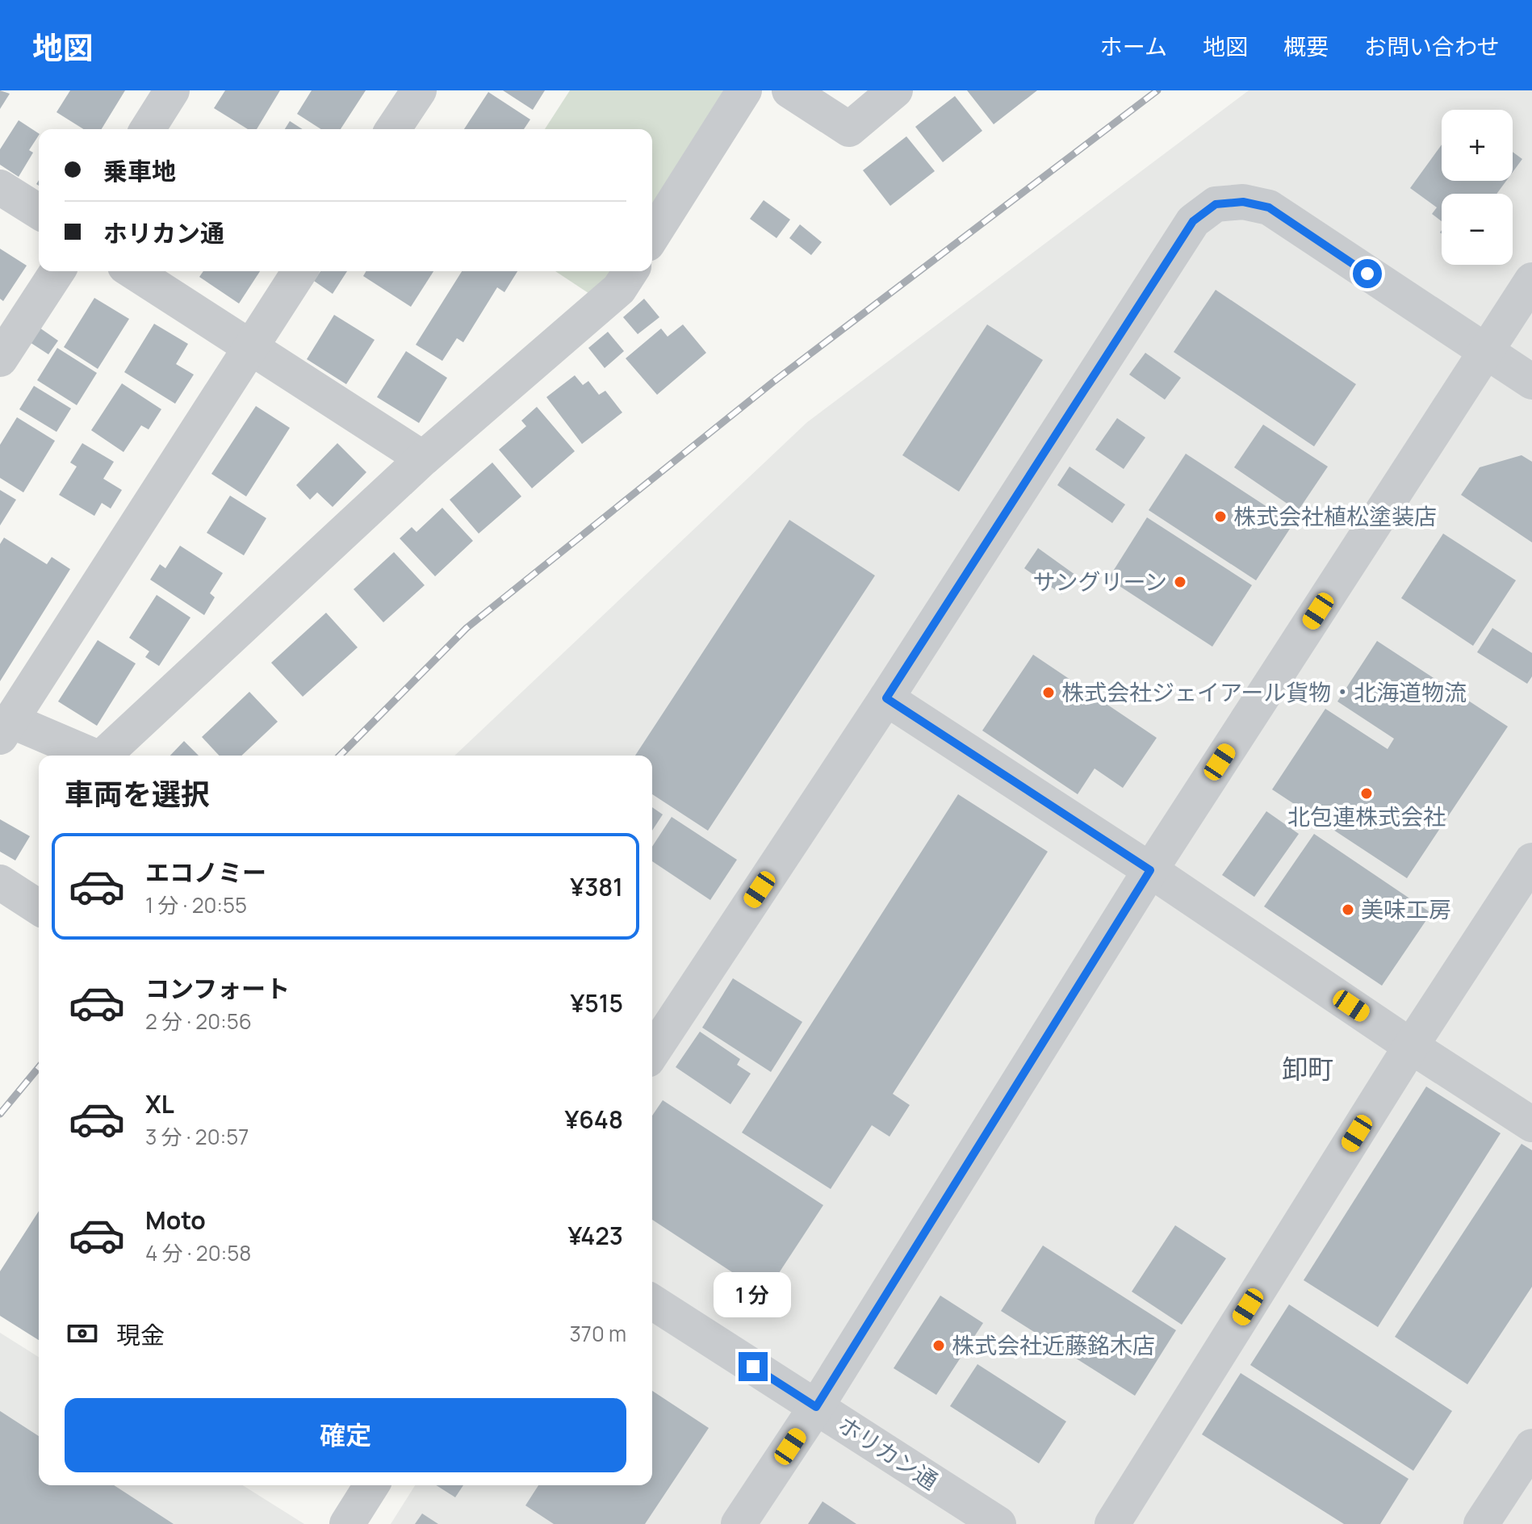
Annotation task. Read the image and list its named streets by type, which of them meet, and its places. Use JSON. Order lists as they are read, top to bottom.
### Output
{
  "streets": {
    "street": ["ホリカン通"]
  },
  "districts": ["卸町"],
  "places": [
    "株式会社植松塗装店",
    "サングリーン",
    "株式会社ジェイアール貨物・北海道物流",
    "北包連株式会社",
    "美味工房",
    "株式会社近藤銘木店"
  ],
  "page": {
    "header": "地図",
    "nav": [
      "ホーム",
      "地図",
      "概要",
      "お問い合わせ"
    ],
    "map_buttons": ["+", "−"],
    "banner": ["乗車地", "ホリカン通"],
    "heading": "車両を選択",
    "list": [
      {
        "name": "エコノミー",
        "note": "1 分 · 20:55",
        "value": "¥381"
      },
      {
        "name": "コンフォート",
        "note": "2 分 · 20:56",
        "value": "¥515"
      },
      {
        "name": "XL",
        "note": "3 分 · 20:57",
        "value": "¥648"
      },
      {
        "name": "Moto",
        "note": "4 分 · 20:58",
        "value": "¥423"
      }
    ],
    "bubble": "1 分",
    "pay": ["現金", "370 m"],
    "buttons": "確定"
  }
}
